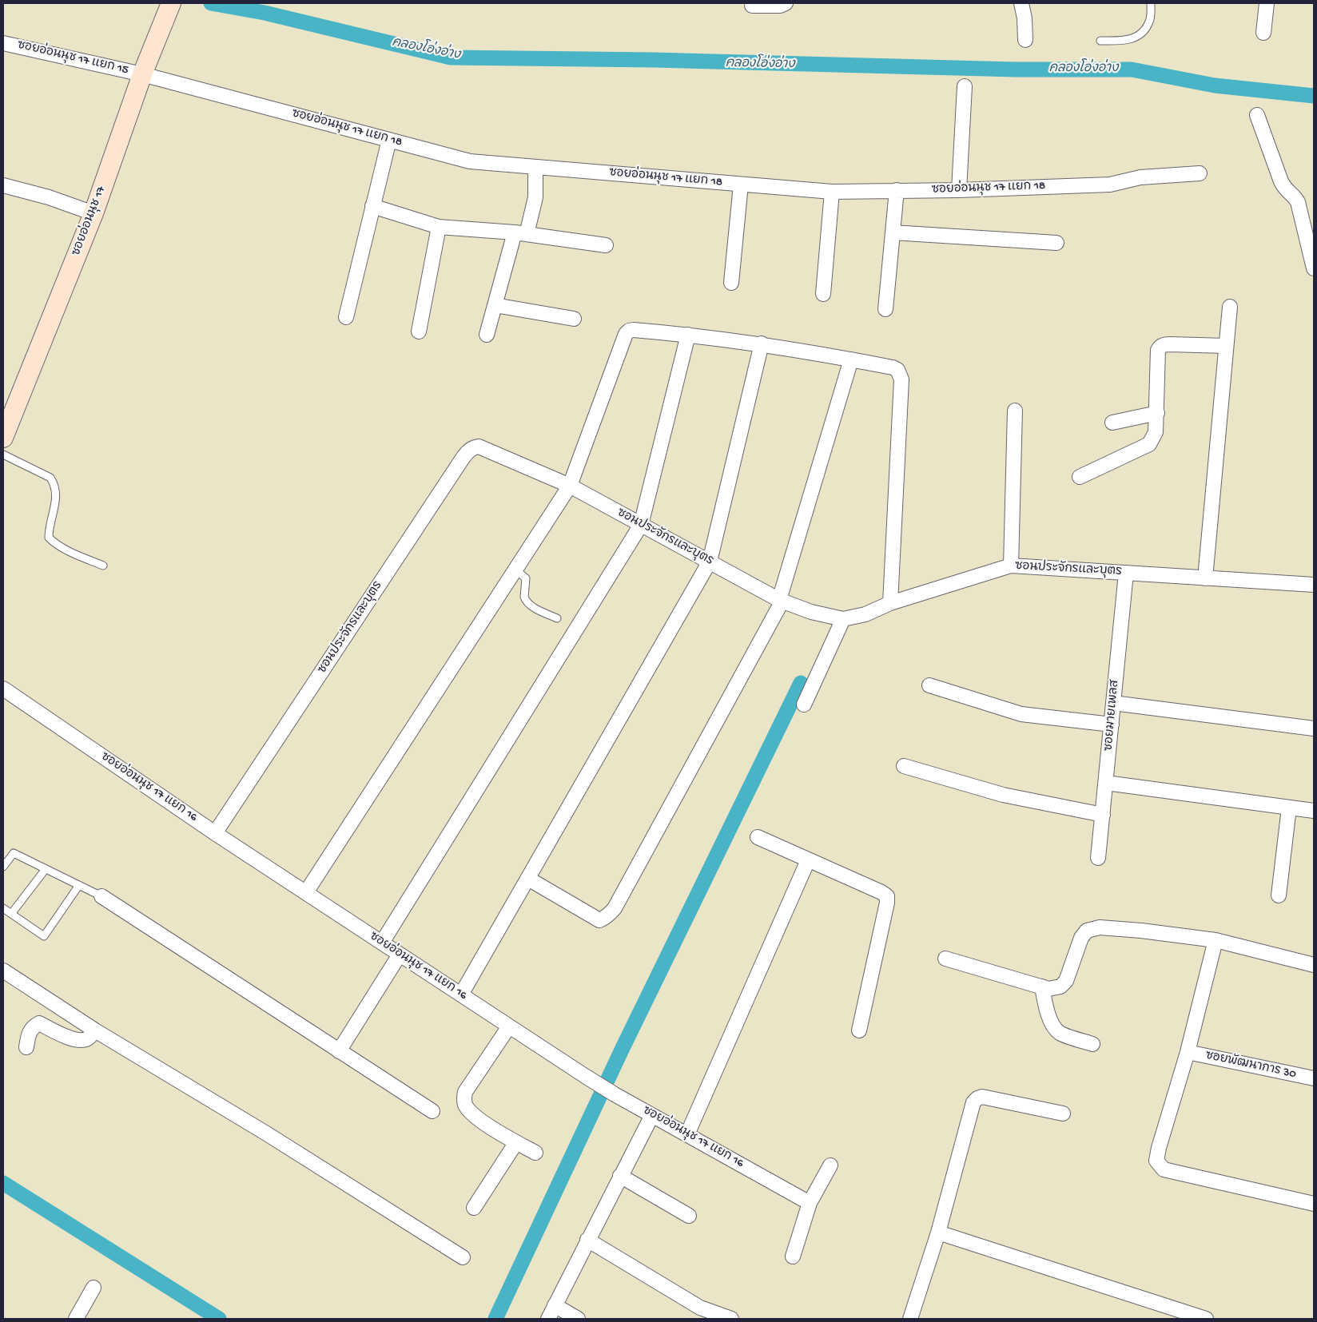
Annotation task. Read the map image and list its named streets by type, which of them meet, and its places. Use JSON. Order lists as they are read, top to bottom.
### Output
{
  "streets": {
    "street": [
      "ซอยอ่อนนุช 17 แยก 15",
      "ซอยอ่อนนุช 17 แยก 18",
      "ซอยอ่อนนุช 17",
      "ซอนประจักรและบุตร",
      "ซอยมายเพลส",
      "ซอยอ่อนนุช 17 แยก 16",
      "ซอยพัฒนาการ 30"
    ]
  },
  "crossings": [
    ["ซอยอ่อนนุช 17 แยก 15", "ซอยอ่อนนุช 17 แยก 18"],
    ["ซอยอ่อนนุช 17 แยก 15", "ซอยอ่อนนุช 17"],
    ["ซอยอ่อนนุช 17 แยก 18", "ซอยอ่อนนุช 17"],
    ["ซอนประจักรและบุตร", "ซอยมายเพลส"],
    ["ซอนประจักรและบุตร", "ซอยอ่อนนุช 17 แยก 16"]
  ],
  "water": ["คลองโอ่งอ่าง"]
}
